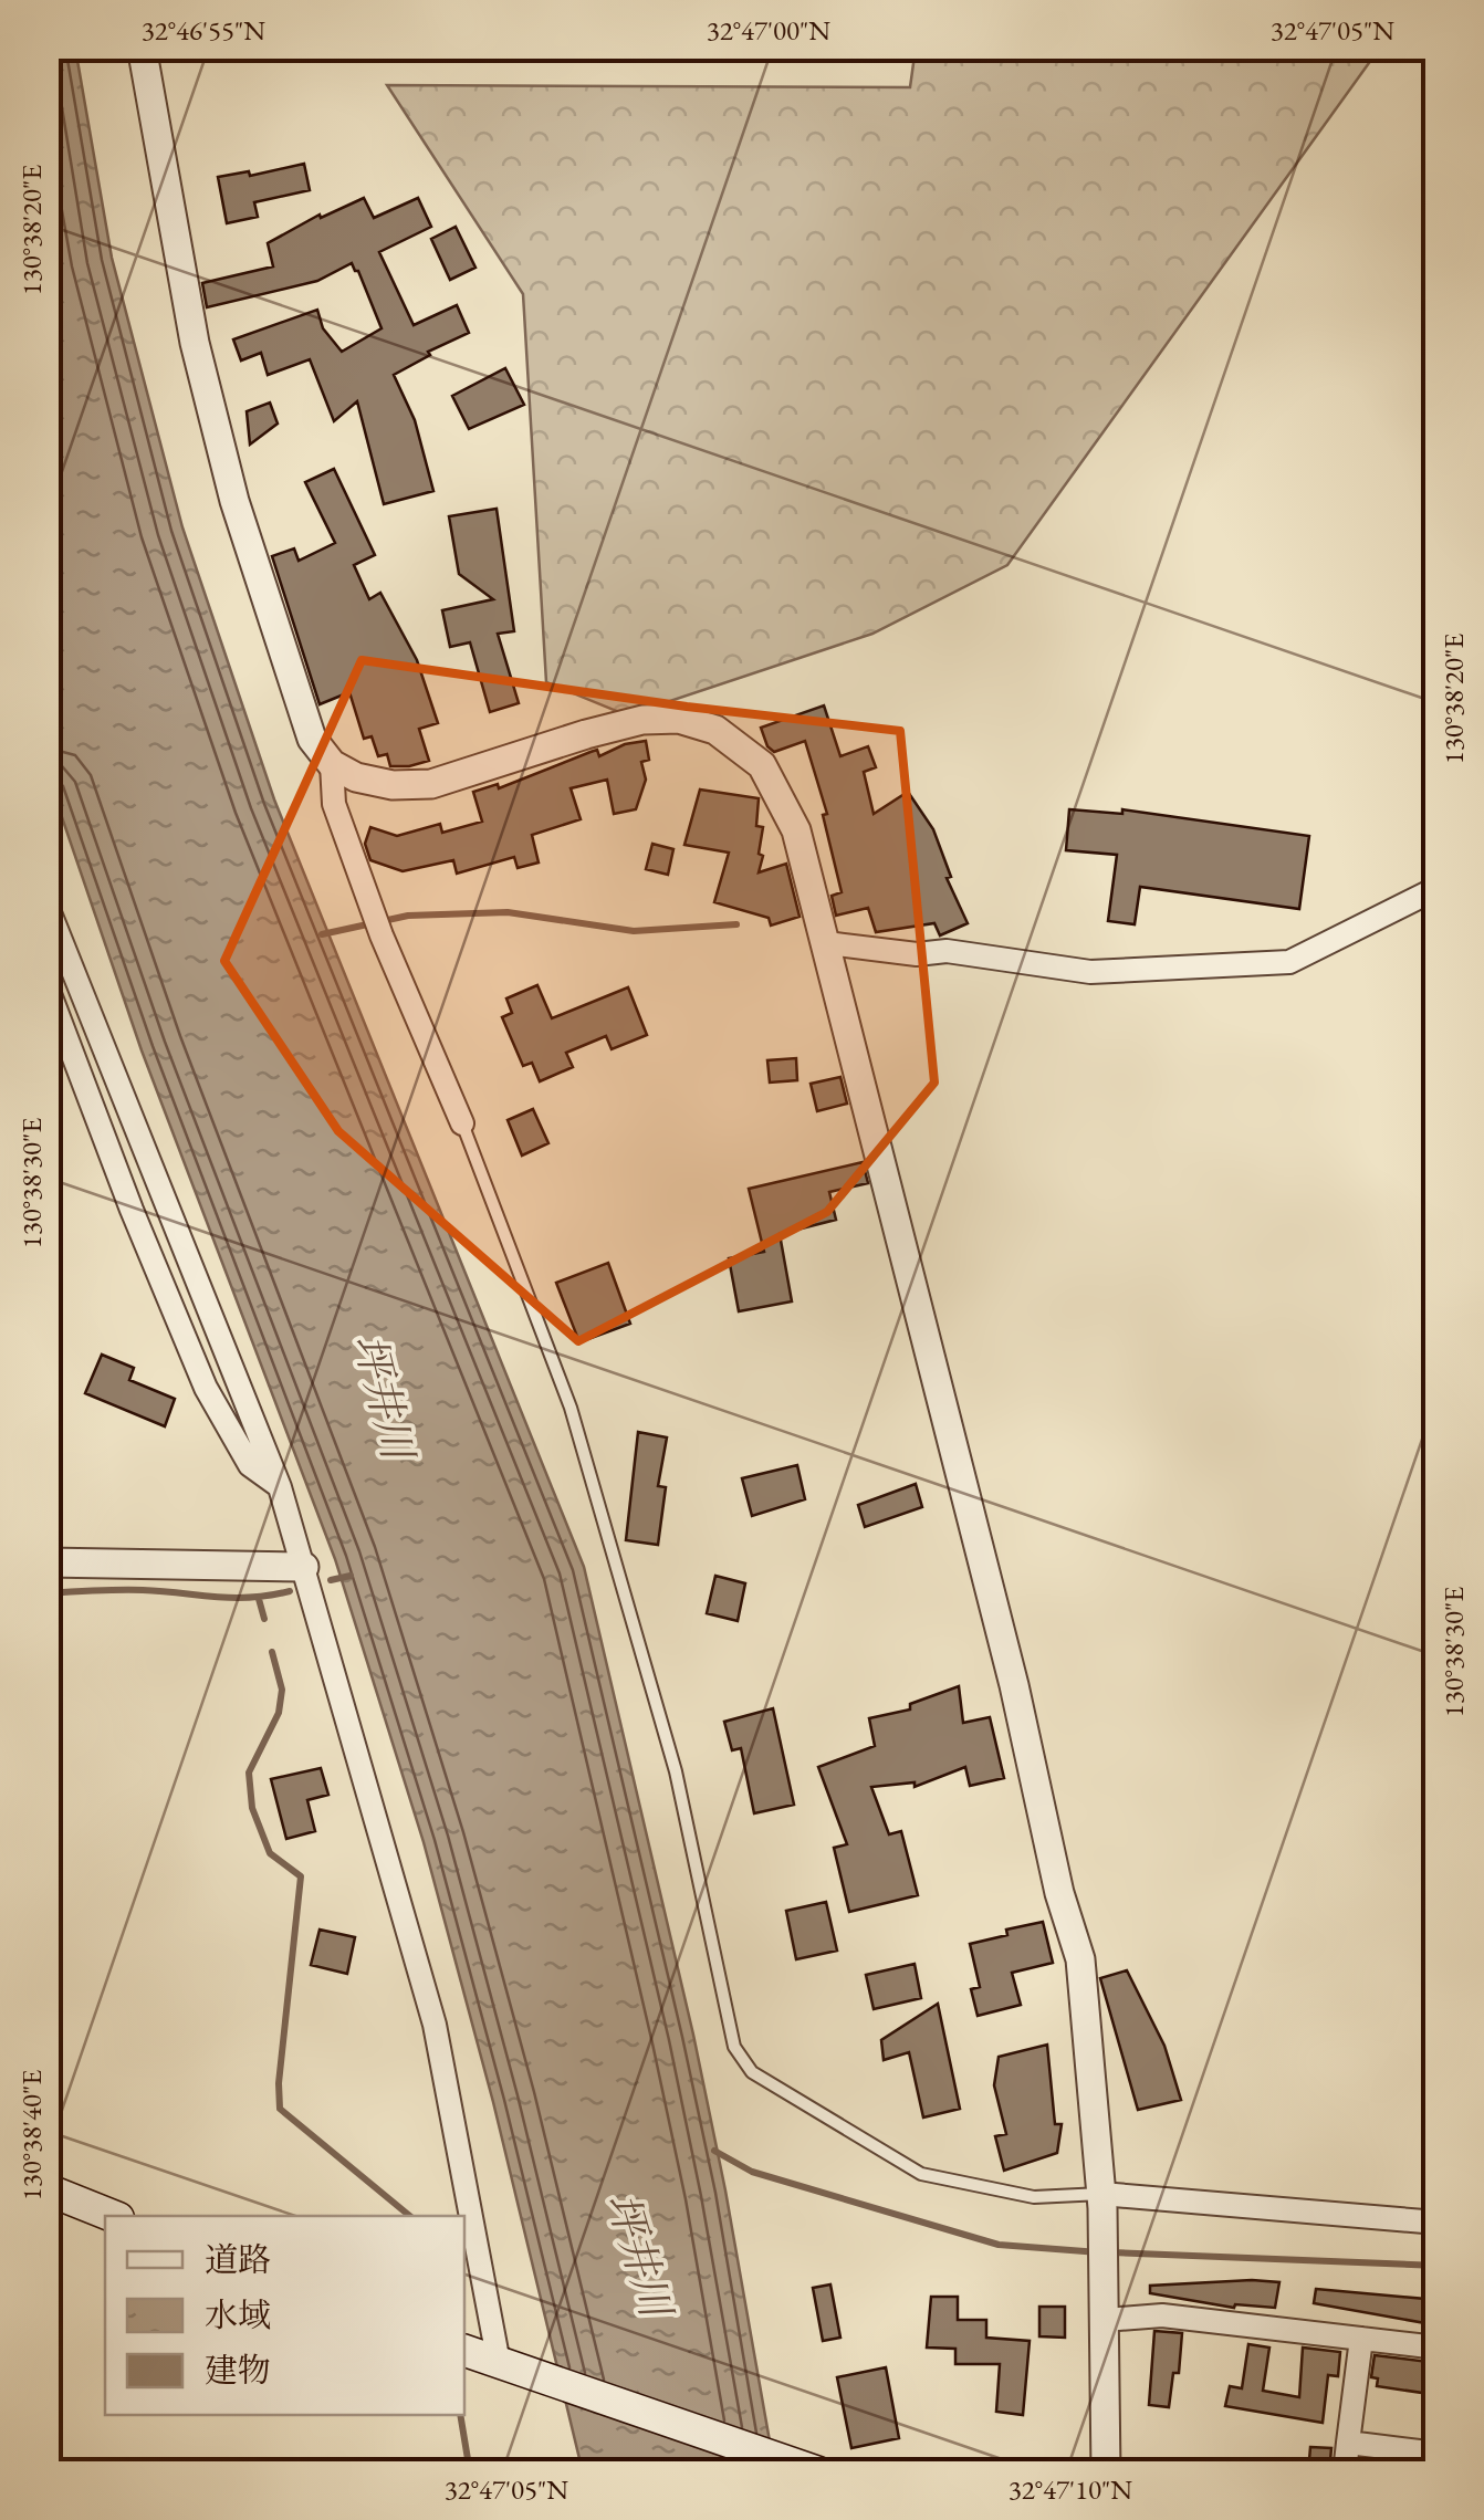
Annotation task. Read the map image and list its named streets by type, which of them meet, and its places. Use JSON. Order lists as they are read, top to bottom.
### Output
{
  "water": ["坪井川"],
  "legend": ["道路", "水域", "建物"],
  "coordinates": [
    "32°46'55\"N",
    "32°47'00\"N",
    "32°47'05\"N",
    "130°38'20\"E",
    "130°38'30\"E",
    "130°38'40\"E",
    "32°47'10\"N"
  ]
}
